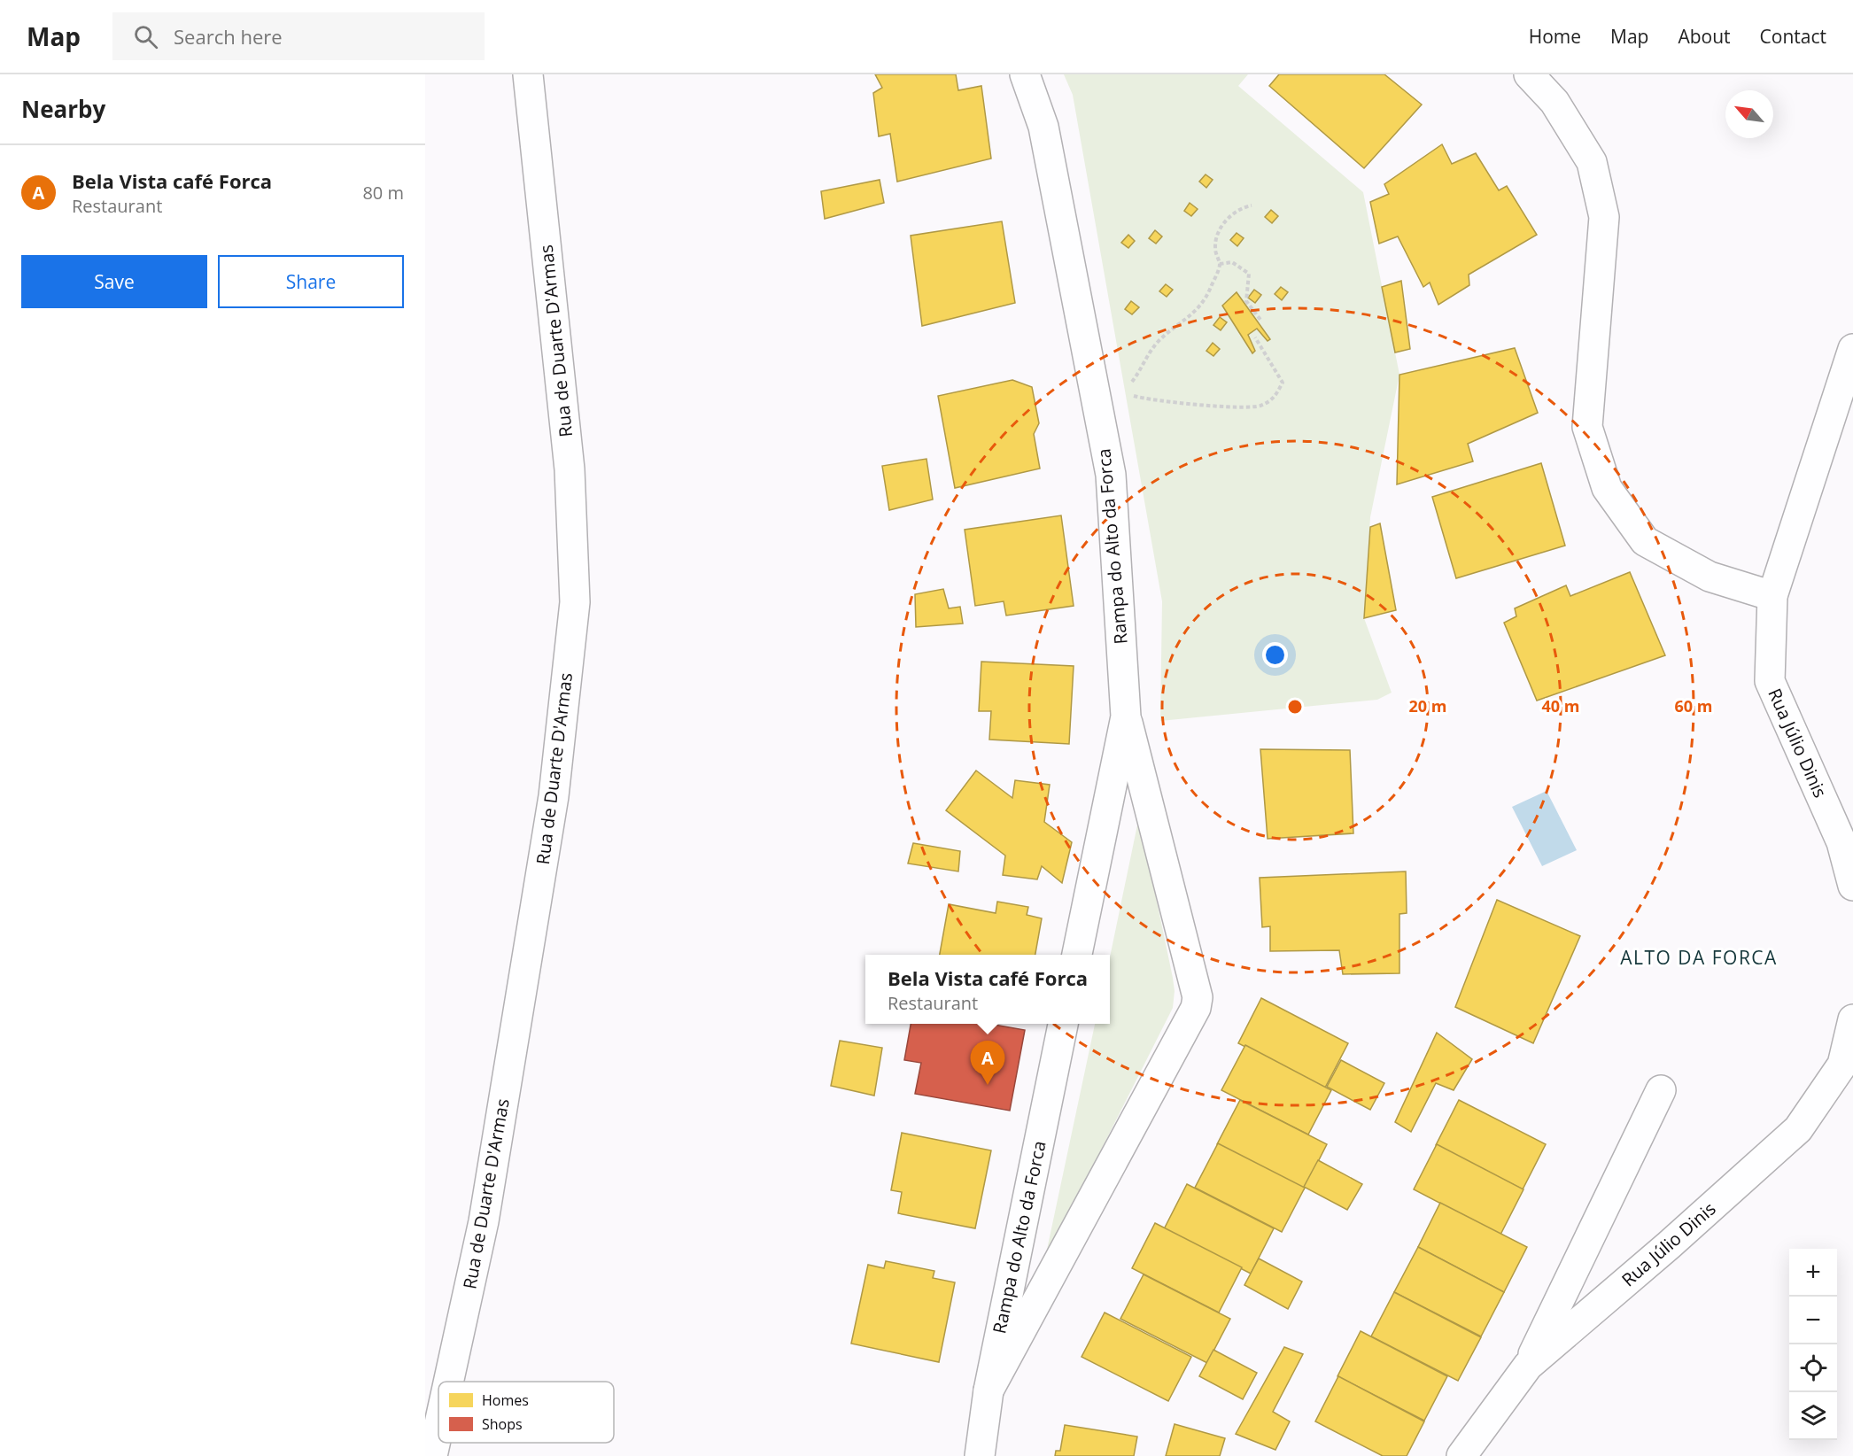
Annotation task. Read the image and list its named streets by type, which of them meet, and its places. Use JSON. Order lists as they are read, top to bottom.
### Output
{
  "streets": {
    "street": ["Rua de Duarte D'Armas", "Rampa do Alto da Forca", "Rua Júlio Dinis"]
  },
  "districts": ["ALTO DA FORCA"],
  "legend": ["Homes", "Shops"],
  "north": "top left",
  "page": {
    "header": "Map",
    "search": "Search here",
    "nav": [
      "Home",
      "Map",
      "About",
      "Contact"
    ],
    "heading": "Nearby",
    "list": [
      {
        "mark": "A",
        "name": "Bela Vista café Forca",
        "note": "Restaurant",
        "value": "80 m"
      }
    ],
    "buttons": ["Save", "Share"],
    "popup": ["Bela Vista café Forca", "Restaurant"],
    "pins": "A",
    "map_buttons": ["+", "−"]
  },
  "rings": ["20 m", "40 m", "60 m"]
}
